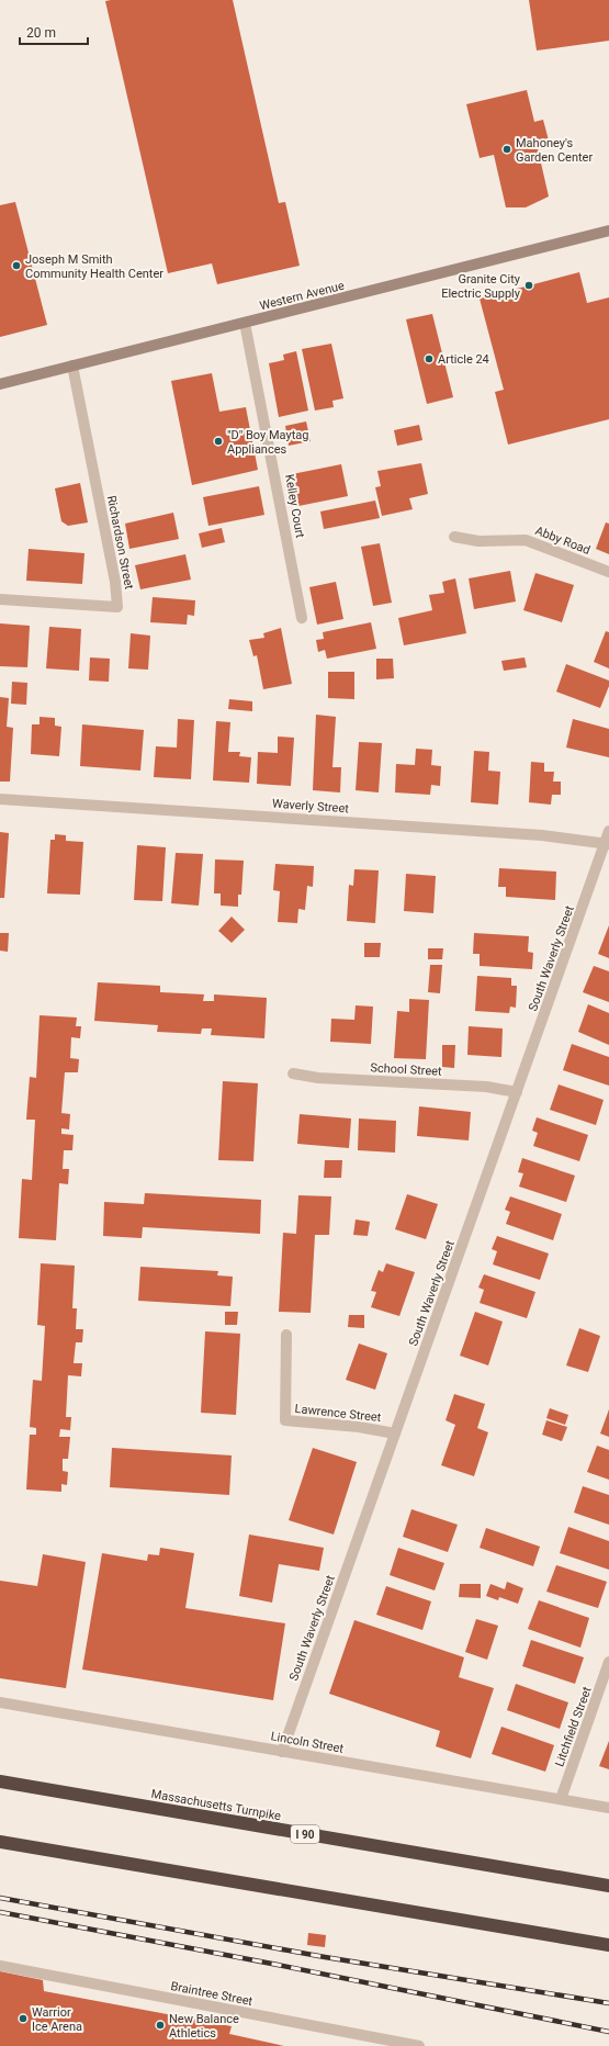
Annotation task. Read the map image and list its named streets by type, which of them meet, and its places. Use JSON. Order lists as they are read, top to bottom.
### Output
{
  "streets": {
    "highway": ["Massachusetts Turnpike", "I 90"],
    "main road": ["Western Avenue"],
    "street": [
      "Kelley Court",
      "Abby Road",
      "Richardson Street",
      "Waverly Street",
      "South Waverly Street",
      "School Street",
      "Lawrence Street",
      "Litchfield Street",
      "Lincoln Street",
      "Braintree Street"
    ]
  },
  "crossings": [
    ["Western Avenue", "Kelley Court"],
    ["Western Avenue", "Richardson Street"],
    ["Waverly Street", "South Waverly Street"],
    ["South Waverly Street", "School Street"],
    ["South Waverly Street", "Lawrence Street"],
    ["South Waverly Street", "Lincoln Street"],
    ["Litchfield Street", "Lincoln Street"]
  ],
  "places": [
    "Mahoney's Garden Center",
    "Joseph M Smith Community Health Center",
    "Granite City Electric Supply",
    "Article 24",
    "\"D\" Boy Maytag Appliances",
    "Warrior Ice Arena",
    "New Balance Athletics"
  ],
  "scale_bar": "20 m"
}
